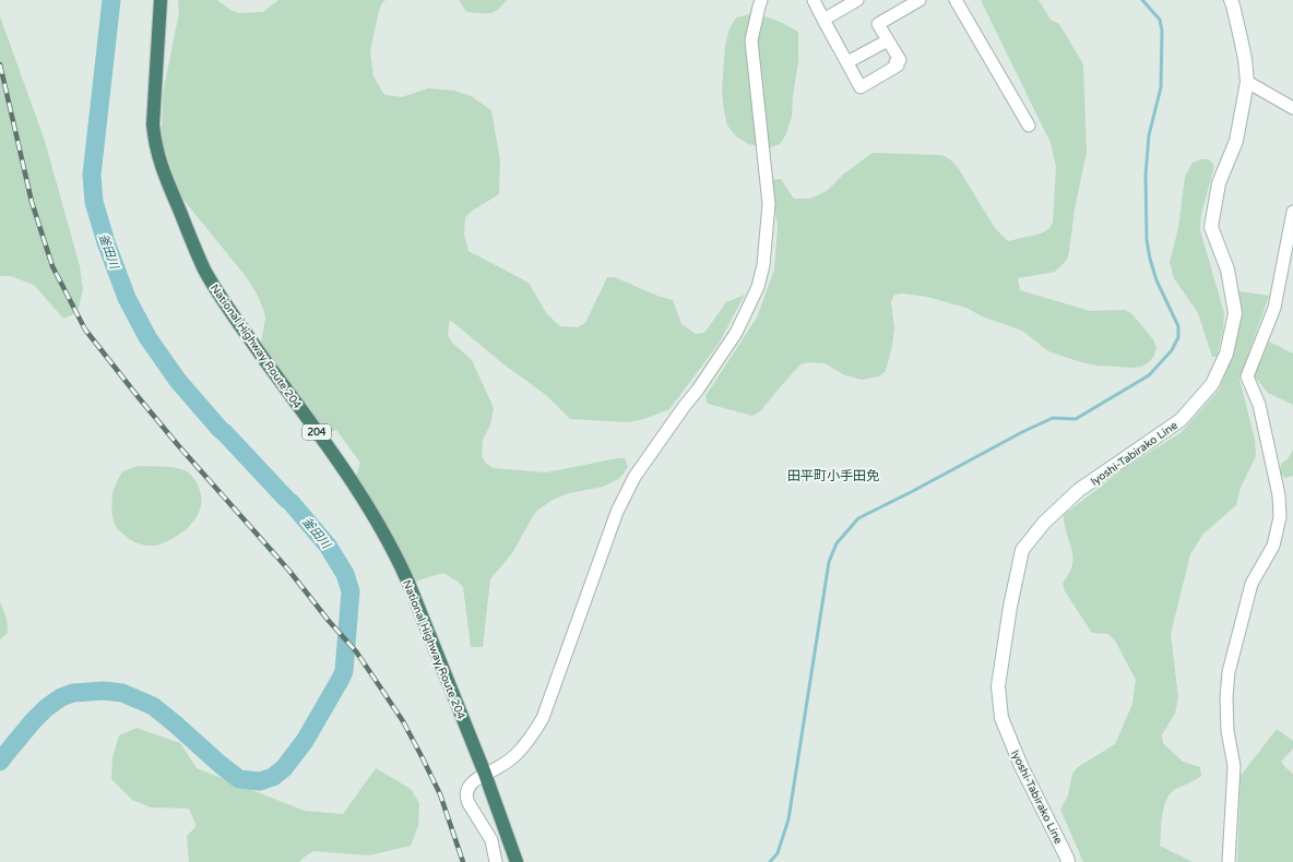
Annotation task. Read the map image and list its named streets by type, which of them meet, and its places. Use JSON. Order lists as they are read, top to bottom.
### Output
{
  "streets": {
    "highway": ["National Highway Route 204", "204"],
    "main road": ["Iyoshi-Tabirako Line"]
  },
  "districts": ["田平町小手田免"],
  "water": ["釜田川"]
}
